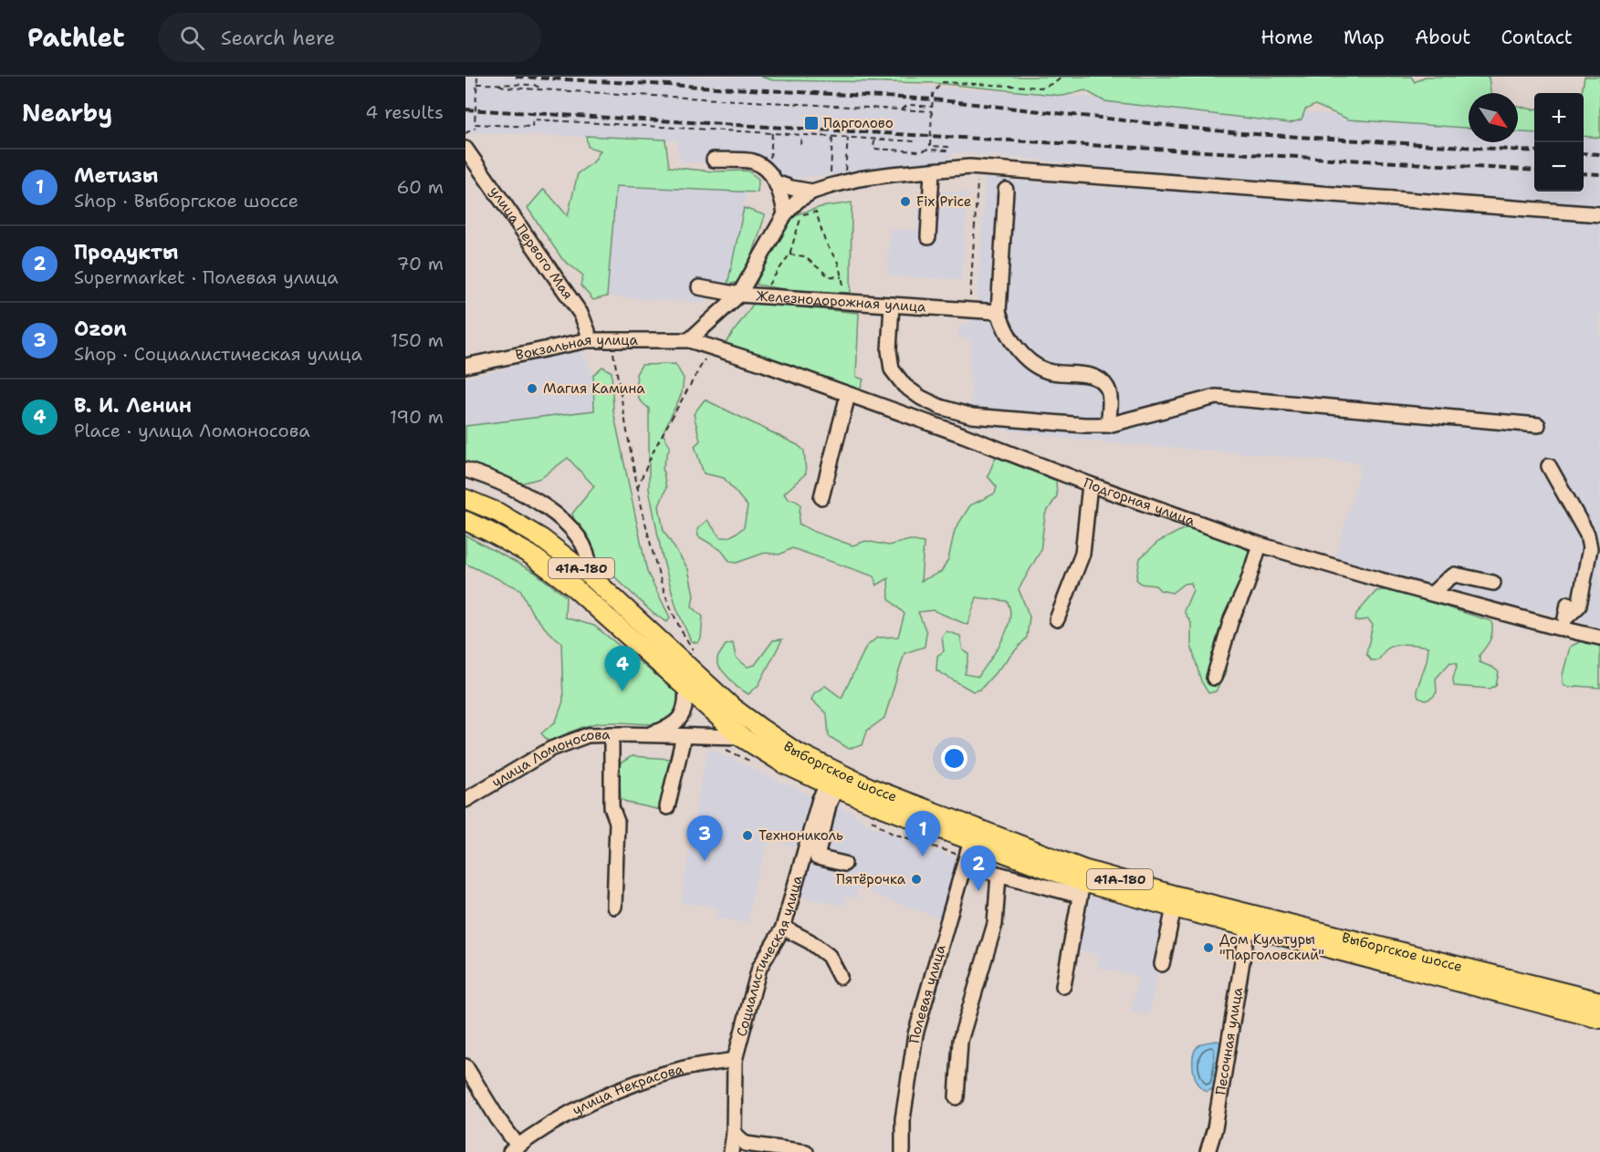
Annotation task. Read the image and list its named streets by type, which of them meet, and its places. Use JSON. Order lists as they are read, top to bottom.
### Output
{
  "streets": {
    "main road": ["41А-180", "Выборгское шоссе"],
    "street": [
      "улица Первого Мая",
      "Железнодорожная улица",
      "Вокзальная улица",
      "Подгорная улица",
      "улица Ломоносова",
      "Социалистическая улица",
      "Полевая улица",
      "Песочная улица",
      "улица Некрасова"
    ]
  },
  "crossings": [
    ["улица Первого Мая", "Вокзальная улица"],
    ["Железнодорожная улица", "Вокзальная улица"],
    ["Железнодорожная улица", "Подгорная улица"],
    ["Вокзальная улица", "Подгорная улица"],
    ["улица Ломоносова", "Выборгское шоссе"],
    ["Выборгское шоссе", "Социалистическая улица"],
    ["Выборгское шоссе", "Полевая улица"],
    ["Выборгское шоссе", "Песочная улица"],
    ["Социалистическая улица", "улица Некрасова"]
  ],
  "places": {
    "transit": ["Парголово"],
    "other": [
      "Fix Price",
      "Магия Камина",
      "Технониколь",
      "Пятёрочка",
      "Дом Культуры \"Парголовский\""
    ]
  },
  "north": "bottom right",
  "page": {
    "header": "Pathlet",
    "search": "Search here",
    "nav": [
      "Home",
      "Map",
      "About",
      "Contact"
    ],
    "heading": ["Nearby", "4 results"],
    "map_buttons": ["+", "−"],
    "list": [
      {
        "mark": "1",
        "name": "Метизы",
        "note": "Shop · Выборгское шоссе",
        "value": "60 m"
      },
      {
        "mark": "2",
        "name": "Продукты",
        "note": "Supermarket · Полевая улица",
        "value": "70 m"
      },
      {
        "mark": "3",
        "name": "Ozon",
        "note": "Shop · Социалистическая улица",
        "value": "150 m"
      },
      {
        "mark": "4",
        "name": "В. И. Ленин",
        "note": "Place · улица Ломоносова",
        "value": "190 m"
      }
    ],
    "pins": [
      "4",
      "1",
      "3",
      "2"
    ]
  }
}
